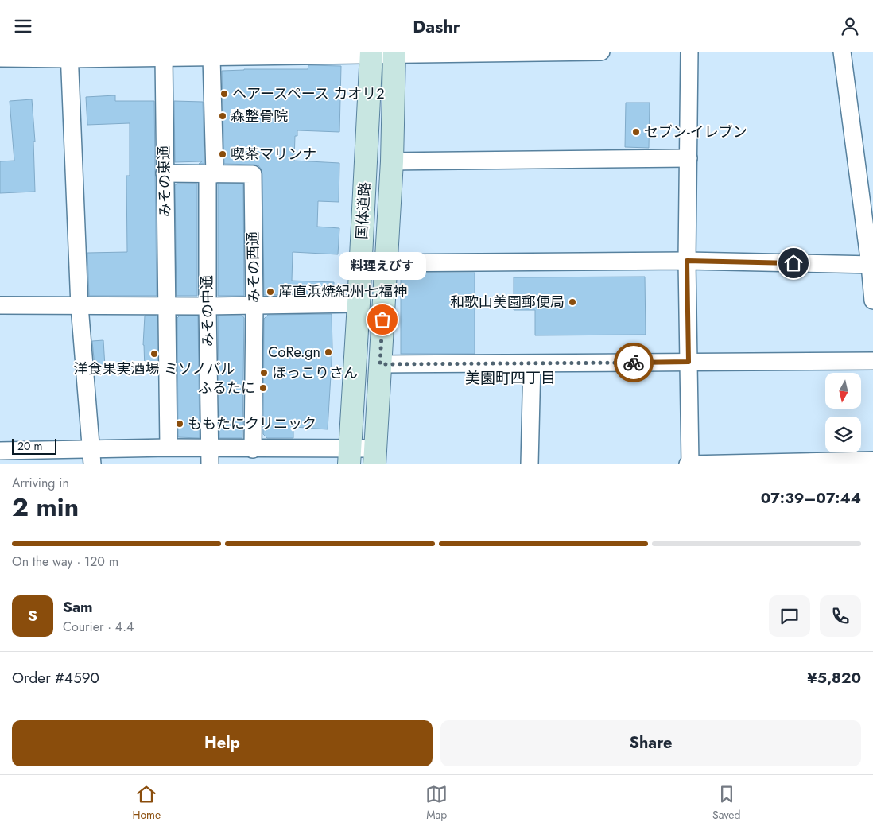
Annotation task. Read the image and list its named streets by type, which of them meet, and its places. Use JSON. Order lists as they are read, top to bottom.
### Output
{
  "streets": {
    "street": [
      "みその東通",
      "国体道路",
      "みその西通",
      "みその中通"
    ]
  },
  "crossings": [
    ["みその東通", "みその西通"],
    ["みその西通", "みその中通"]
  ],
  "districts": ["美園町四丁目"],
  "places": [
    "ヘアースペース カオリ２",
    "森整骨院",
    "セブン-イレブン",
    "喫茶マリンナ",
    "産直浜焼紀州七福神",
    "和歌山美園郵便局",
    "料理えびす",
    "CoRe.gn",
    "洋食果実酒場 ミソノバル",
    "ほっこりさん",
    "ふるたに",
    "ももたにクリニック"
  ],
  "scale_bar": "20 m",
  "north": "bottom",
  "page": {
    "header": "Dashr",
    "bubble": "料理えびす",
    "scale": "20 m",
    "heading": ["2 min", "Arriving in", "07:39–07:44"],
    "panel": [
      "Sam",
      "Courier · 4.4",
      "Order #4590",
      "¥5,820"
    ],
    "bar": "On the way · 120 m",
    "round": "S",
    "buttons": ["Help", "Share"],
    "tabs": ["Home", "Map", "Saved"]
  }
}
